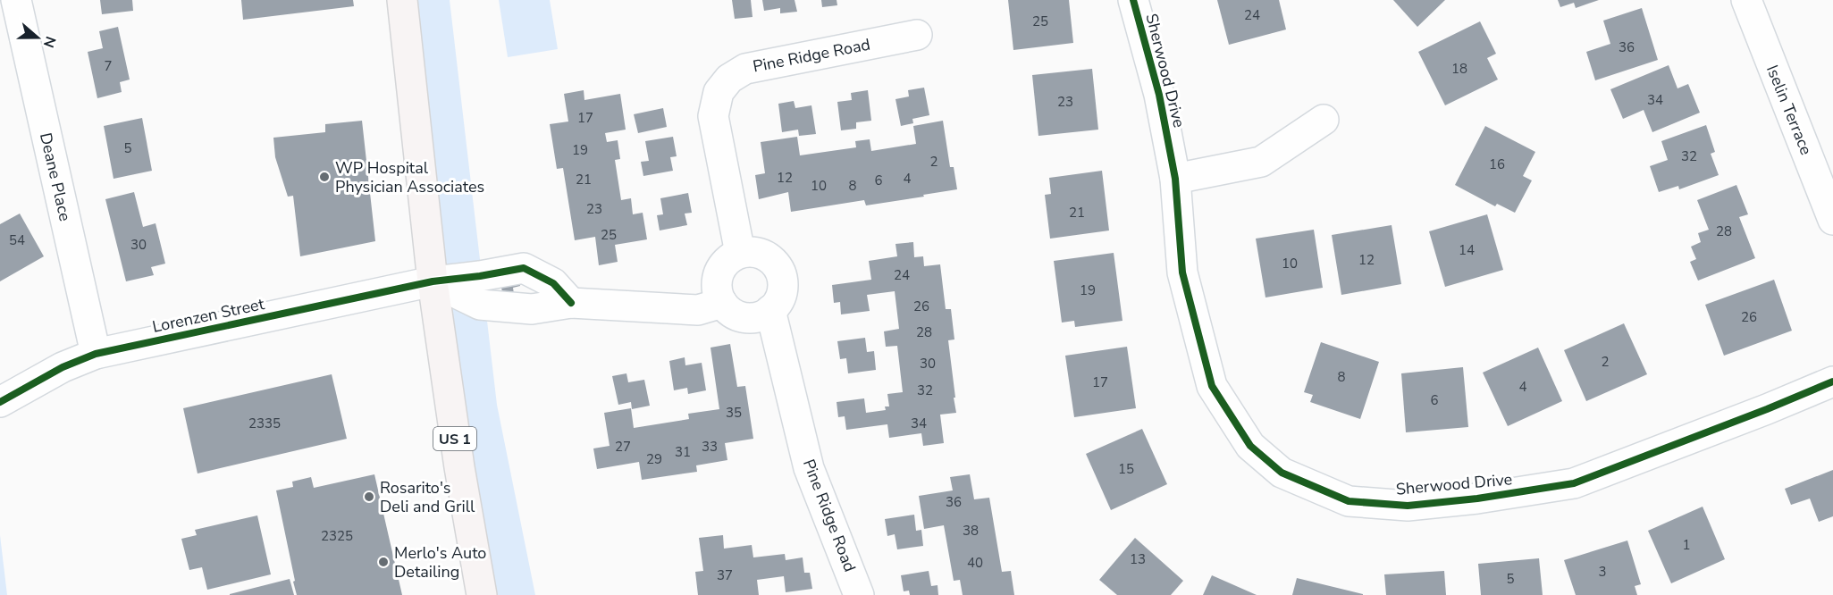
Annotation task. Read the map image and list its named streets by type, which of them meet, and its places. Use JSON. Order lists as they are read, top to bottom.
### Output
{
  "streets": {
    "main road": ["US 1"],
    "street": [
      "Pine Ridge Road",
      "Sherwood Drive",
      "Iselin Terrace",
      "Deane Place",
      "Lorenzen Street"
    ]
  },
  "crossings": [
    ["Deane Place", "Lorenzen Street"],
    ["Lorenzen Street", "US 1"]
  ],
  "places": ["WP Hospital Physician Associates", "Rosarito's Deli and Grill", "Merlo's Auto Detailing"],
  "house_numbers": [
    "24",
    "25",
    "36",
    "7",
    "18",
    "34",
    "23",
    "17",
    "5",
    "19",
    "32",
    "2",
    "16",
    "12",
    "4",
    "21",
    "6",
    "10",
    "8",
    "23",
    "21",
    "28",
    "25",
    "54",
    "30",
    "14",
    "12",
    "10",
    "24",
    "19",
    "26",
    "26",
    "28",
    "2",
    "30",
    "8",
    "17",
    "4",
    "32",
    "6",
    "35",
    "2335",
    "34",
    "27",
    "33",
    "31",
    "29",
    "15",
    "36",
    "38",
    "2325",
    "1",
    "13",
    "40",
    "3",
    "37",
    "5"
  ],
  "north": "right"
}
